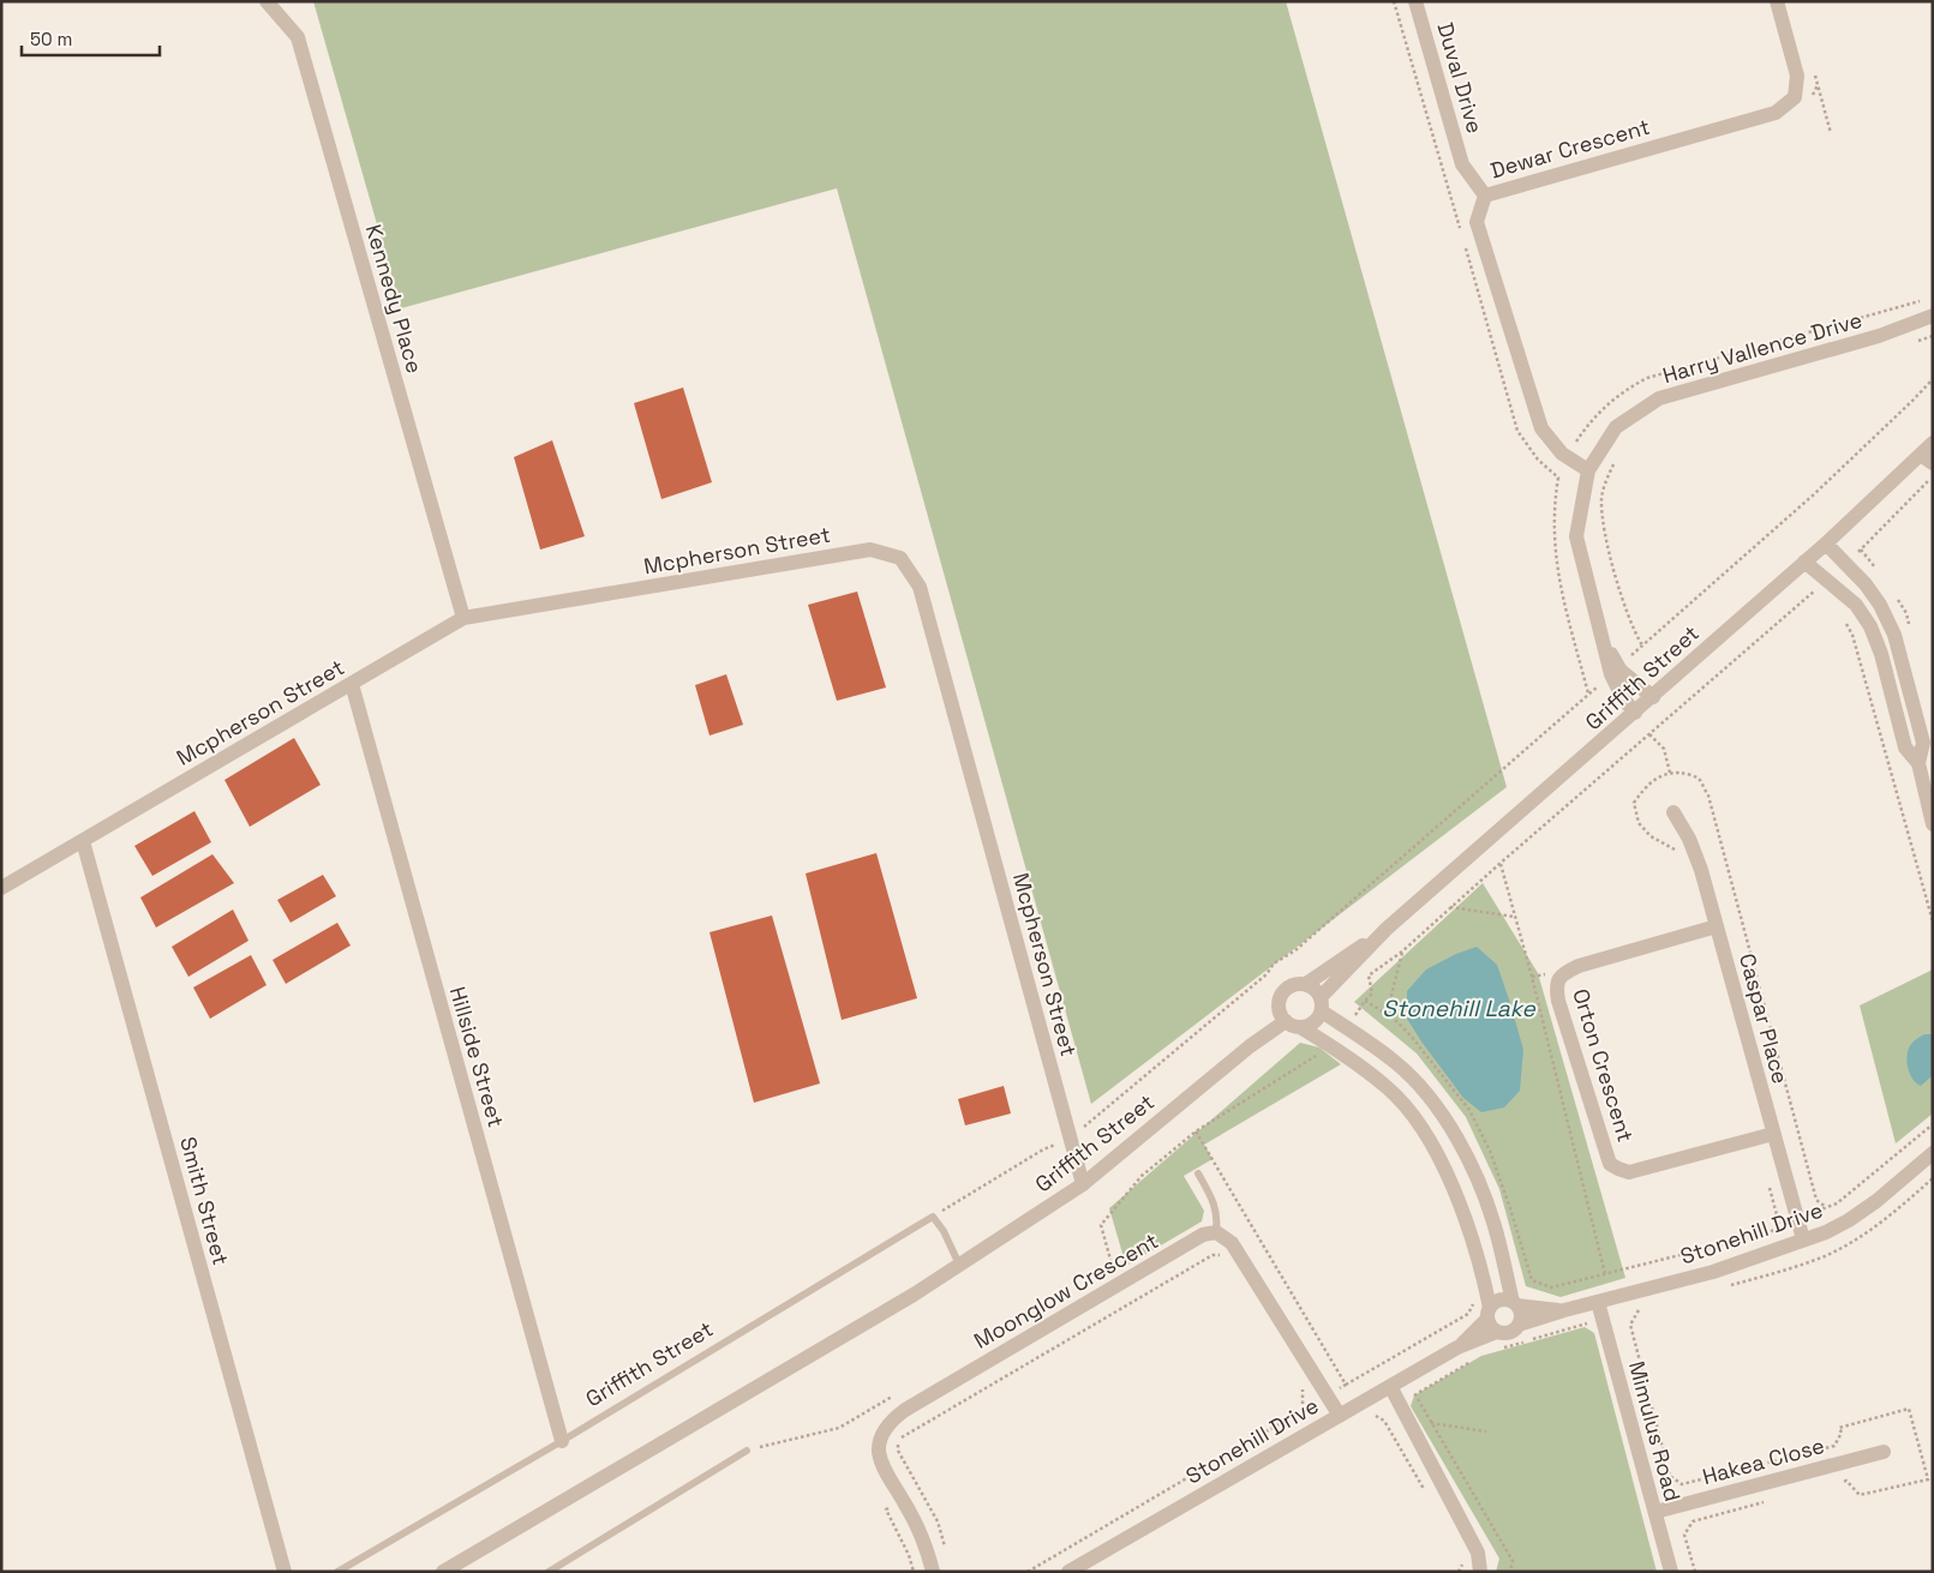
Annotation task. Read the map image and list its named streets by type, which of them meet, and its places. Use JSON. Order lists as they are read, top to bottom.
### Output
{
  "streets": {
    "street": [
      "Duval Drive",
      "Dewar Crescent",
      "Kennedy Place",
      "Harry Vallence Drive",
      "Mcpherson Street",
      "Griffith Street",
      "Caspar Place",
      "Hillside Street",
      "Orton Crescent",
      "Smith Street",
      "Stonehill Drive",
      "Moonglow Crescent",
      "Mimulus Road",
      "Hakea Close"
    ]
  },
  "crossings": [
    ["Duval Drive", "Dewar Crescent"],
    ["Dewar Crescent", "Harry Vallence Drive"],
    ["Kennedy Place", "Mcpherson Street"],
    ["Harry Vallence Drive", "Griffith Street"],
    ["Mcpherson Street", "Griffith Street"],
    ["Mcpherson Street", "Hillside Street"],
    ["Mcpherson Street", "Smith Street"],
    ["Griffith Street", "Hillside Street"],
    ["Caspar Place", "Orton Crescent"],
    ["Caspar Place", "Stonehill Drive"],
    ["Stonehill Drive", "Mimulus Road"],
    ["Mimulus Road", "Hakea Close"]
  ],
  "water": ["Stonehill Lake"],
  "scale_bar": "50 m"
}
